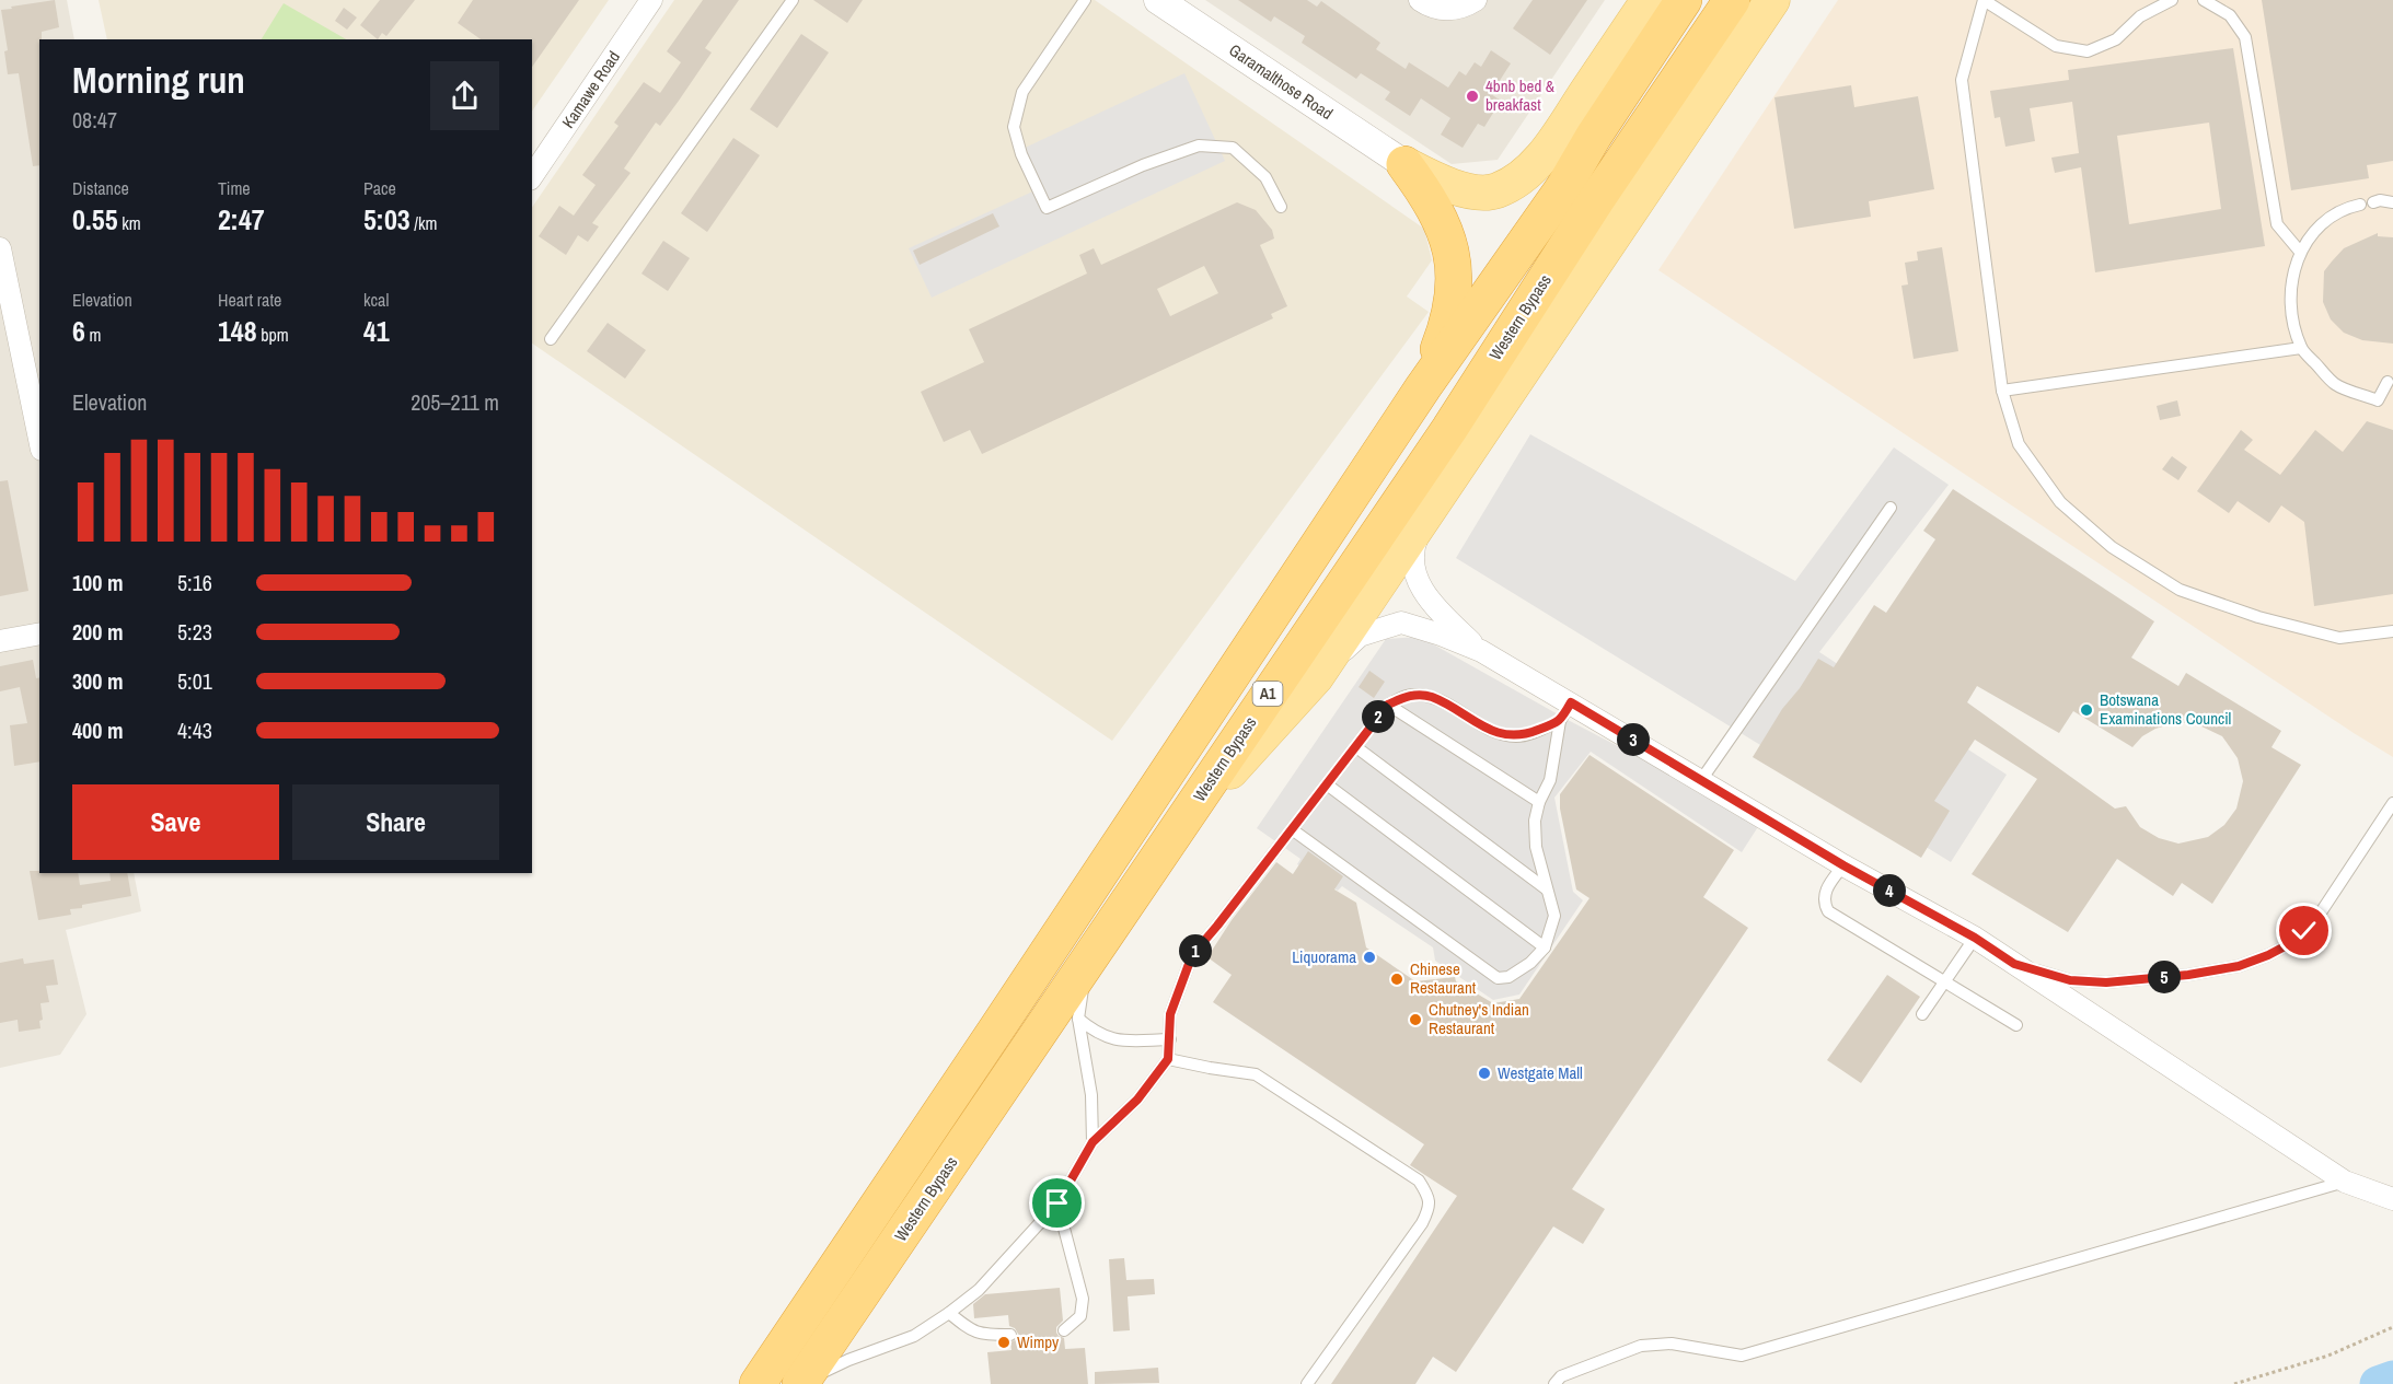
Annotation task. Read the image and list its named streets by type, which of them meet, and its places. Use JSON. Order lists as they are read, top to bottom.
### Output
{
  "streets": {
    "highway": ["Western Bypass", "A1"],
    "street": ["Garamalthose Road", "Kamawe Road"]
  },
  "places": [
    "4bnb bed & breakfast",
    "Botswana Examinations Council",
    "Liquorama",
    "Chinese Restaurant",
    "Chutney's Indian Restaurant",
    "Westgate Mall",
    "Wimpy"
  ],
  "page": {
    "heading": ["Morning run", "08:47"],
    "stats": [
      ["Distance", "0.55 km"],
      ["Time", "2:47"],
      ["Pace", "5:03 /km"],
      ["Elevation", "6 m"],
      ["Heart rate", "148 bpm"],
      ["kcal", "41"]
    ],
    "chart": ["Elevation", "205–211 m"],
    "list": [
      {
        "name": "100 m",
        "note": "5:16"
      },
      {
        "name": "200 m",
        "note": "5:23"
      },
      {
        "name": "300 m",
        "note": "5:01"
      },
      {
        "name": "400 m",
        "note": "4:43"
      }
    ],
    "pins": [
      "2",
      "3",
      "4",
      "1",
      "5"
    ],
    "buttons": ["Save", "Share"]
  }
}
